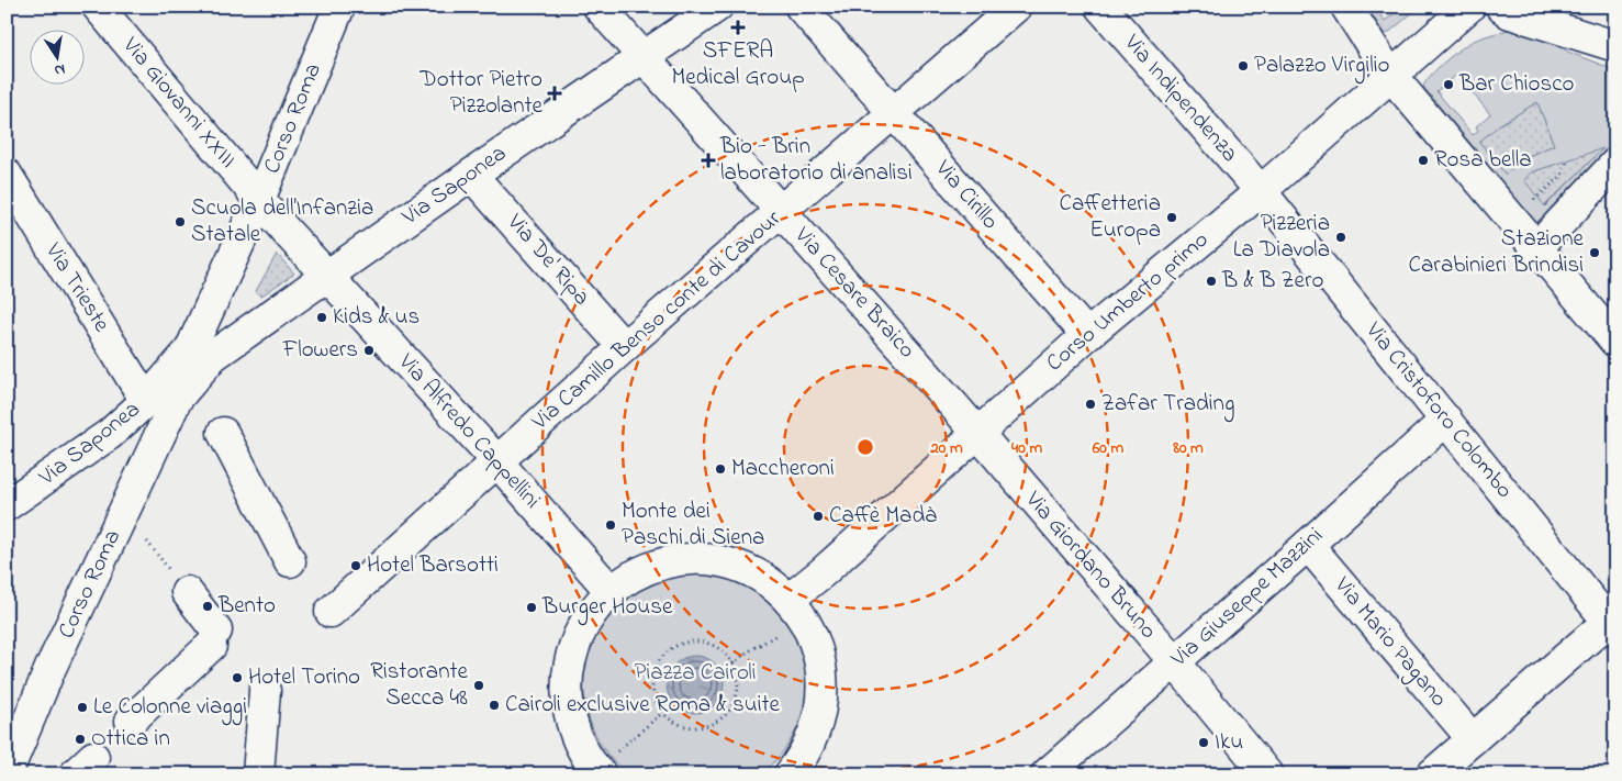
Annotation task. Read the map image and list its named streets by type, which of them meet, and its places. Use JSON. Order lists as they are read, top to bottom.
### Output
{
  "streets": {
    "street": [
      "Via Indipendenza",
      "Via Giovanni XXIII",
      "Corso Roma",
      "Via Saponea",
      "Via Cirillo",
      "Via De' Ripa",
      "Via Trieste",
      "Via Cesare Braico",
      "Corso Umberto primo",
      "Via Camillo Benso conte di Cavour",
      "Via Cristoforo Colombo",
      "Via Alfredo Cappellini",
      "Via Giordano Bruno",
      "Via Giuseppe Mazzini",
      "Via Mario Pagano"
    ]
  },
  "crossings": [
    ["Via Indipendenza", "Corso Umberto primo"],
    ["Via Indipendenza", "Via Cristoforo Colombo"],
    ["Via Giovanni XXIII", "Corso Roma"],
    ["Via Giovanni XXIII", "Via Alfredo Cappellini"],
    ["Corso Roma", "Via Saponea"],
    ["Corso Roma", "Via Alfredo Cappellini"],
    ["Via Saponea", "Via De' Ripa"],
    ["Via Saponea", "Via Trieste"],
    ["Via Saponea", "Via Cesare Braico"],
    ["Via Saponea", "Via Alfredo Cappellini"],
    ["Via Cirillo", "Corso Umberto primo"],
    ["Via Cirillo", "Via Camillo Benso conte di Cavour"],
    ["Via De' Ripa", "Via Camillo Benso conte di Cavour"],
    ["Via Cesare Braico", "Corso Umberto primo"],
    ["Via Cesare Braico", "Via Camillo Benso conte di Cavour"],
    ["Via Cesare Braico", "Via Giordano Bruno"],
    ["Corso Umberto primo", "Via Cristoforo Colombo"],
    ["Corso Umberto primo", "Via Giordano Bruno"],
    ["Via Camillo Benso conte di Cavour", "Via Alfredo Cappellini"],
    ["Via Cristoforo Colombo", "Via Giuseppe Mazzini"],
    ["Via Giordano Bruno", "Via Giuseppe Mazzini"],
    ["Via Giuseppe Mazzini", "Via Mario Pagano"]
  ],
  "parks": ["Piazza Cairoli"],
  "places": {
    "health": ["SFERA Medical Group", "Dottor Pietro Pizzolante", "Bio - Brin laboratorio di analisi"],
    "other": [
      "Palazzo Virgilio",
      "Bar Chiosco",
      "Rosa bella",
      "Caffetteria Europa",
      "Scuola dell’Infanzia Statale",
      "Pizzeria La Diavola",
      "Stazione Carabinieri Brindisi",
      "B & B Zero",
      "Kids & us",
      "Flowers",
      "Zafar Trading",
      "Maccheroni",
      "Caffè Madà",
      "Monte dei Paschi di Siena",
      "Hotel Barsotti",
      "Bento",
      "Burger House",
      "Hotel Torino",
      "Ristorante Secca 48",
      "Cairoli exclusive Roma & suite",
      "Le Colonne viaggi",
      "Ottica in",
      "Iku"
    ]
  },
  "north": "bottom",
  "rings": [
    "20 m",
    "40 m",
    "60 m",
    "80 m"
  ]
}
